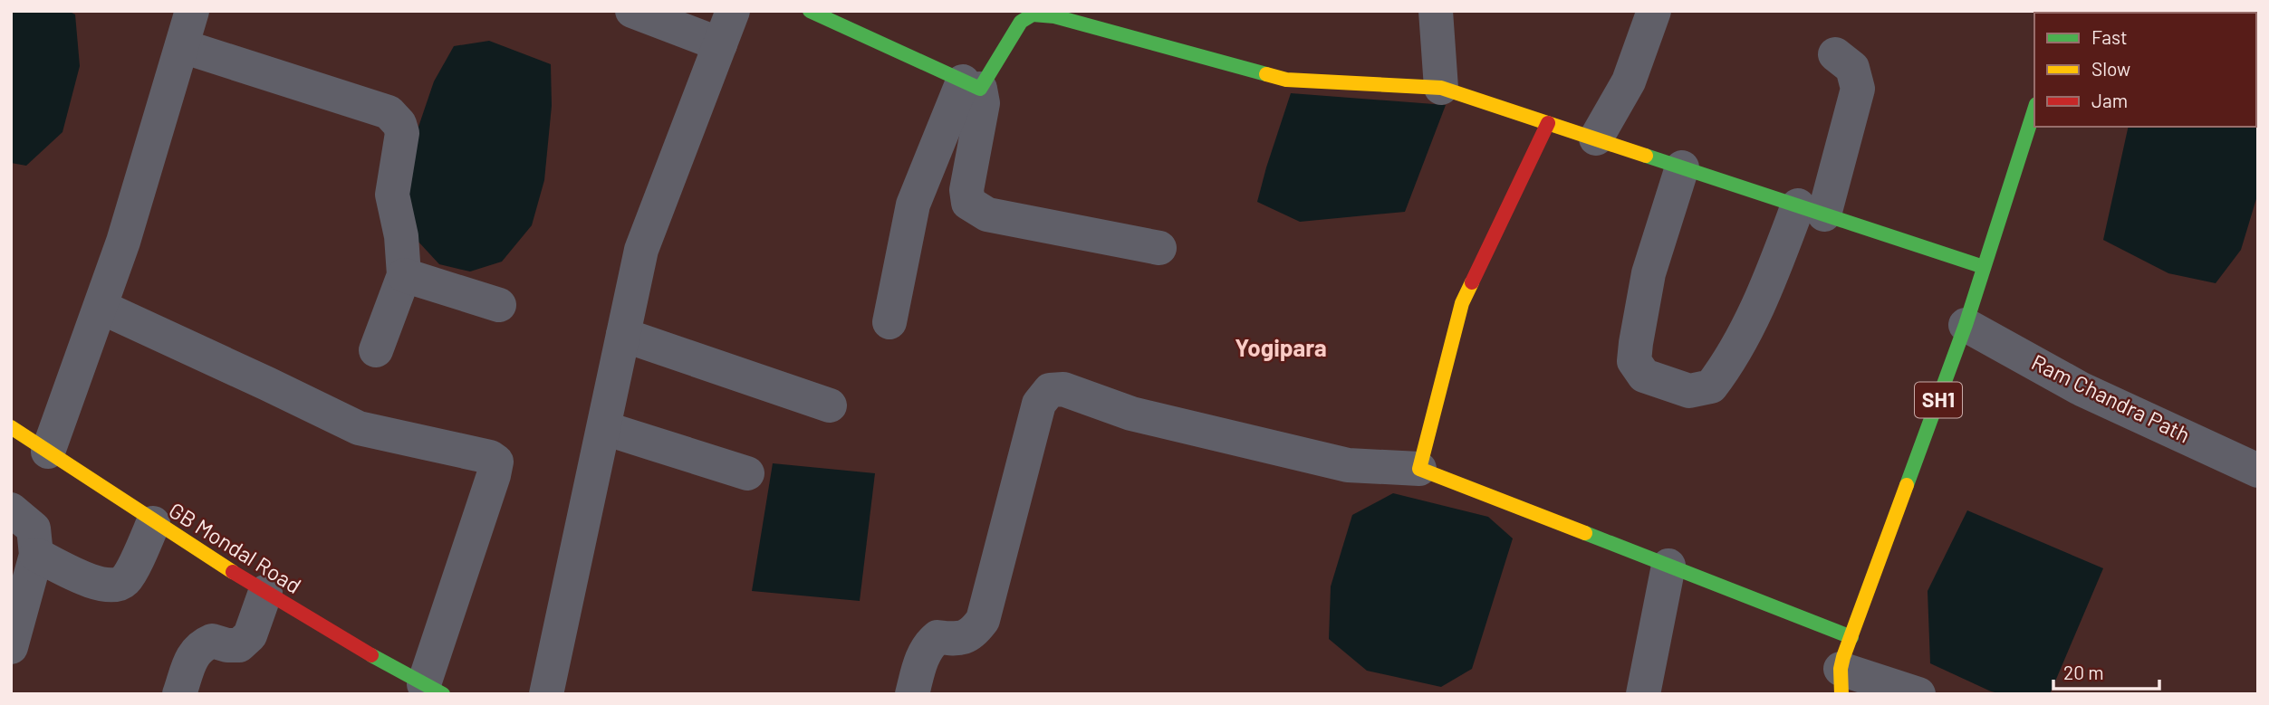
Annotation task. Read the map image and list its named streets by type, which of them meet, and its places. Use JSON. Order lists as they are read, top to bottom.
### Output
{
  "streets": {
    "street": ["Ram Chandra Path", "SH1", "GB Mondal Road"]
  },
  "crossings": [
    ["Ram Chandra Path", "SH1"]
  ],
  "districts": ["Yogipara"],
  "legend": ["Fast", "Slow", "Jam"],
  "scale_bar": "20 m"
}
